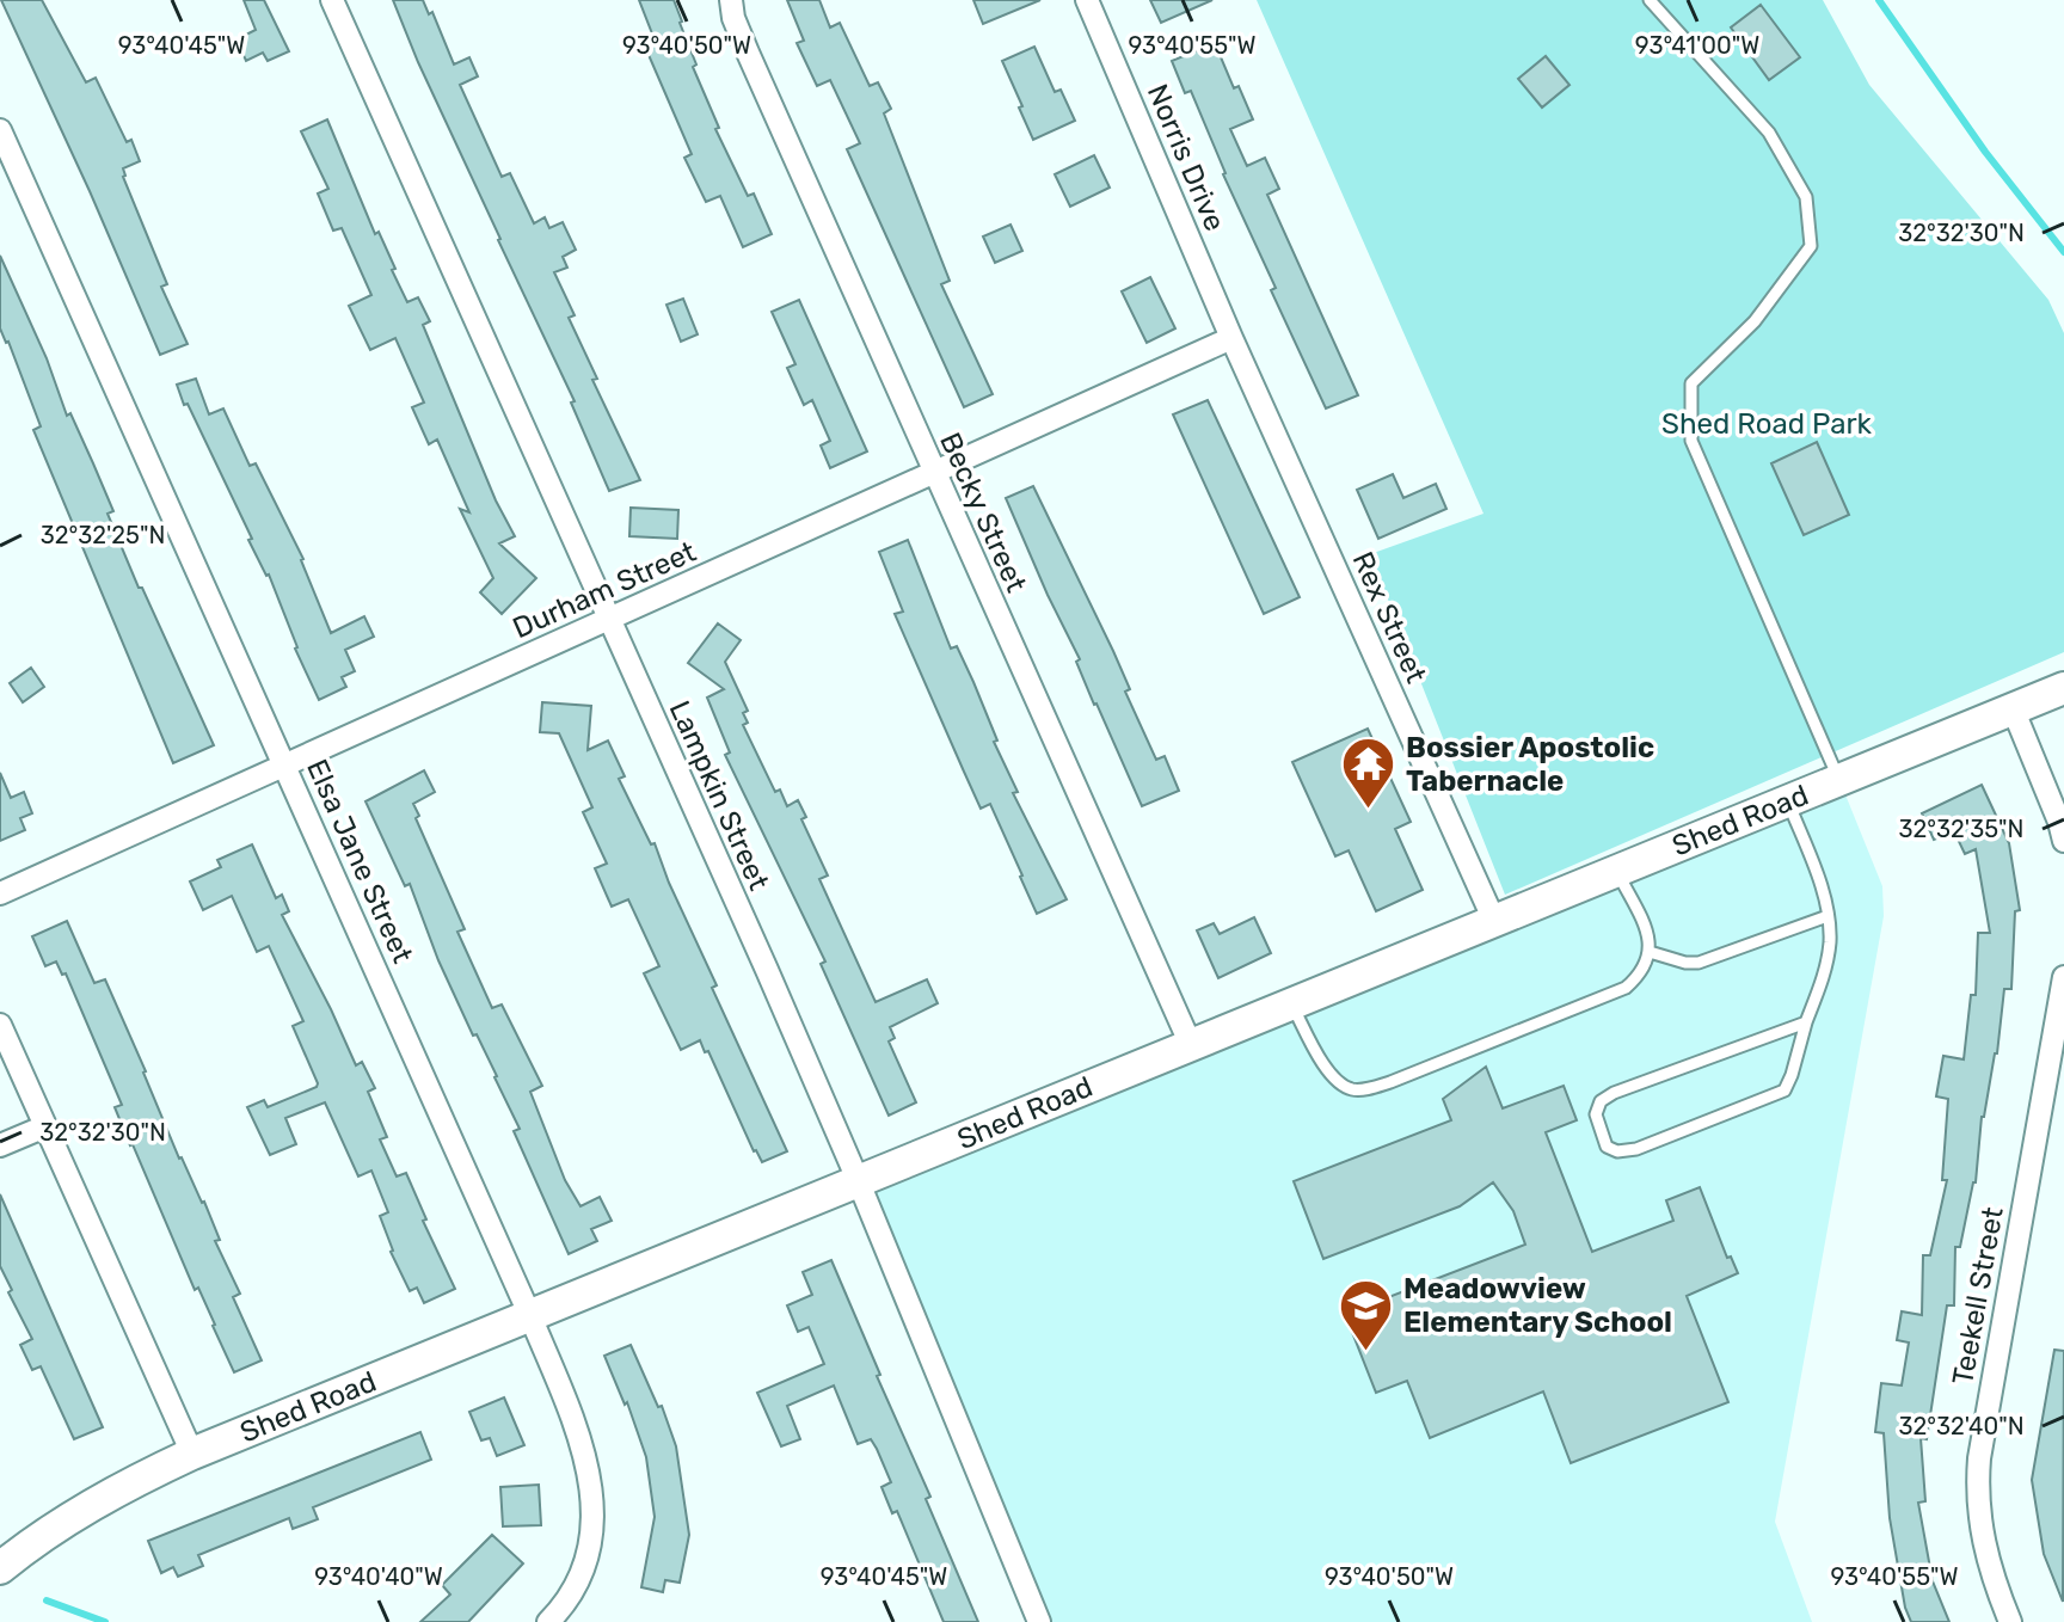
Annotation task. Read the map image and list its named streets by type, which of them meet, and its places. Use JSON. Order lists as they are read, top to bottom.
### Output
{
  "streets": {
    "street": [
      "Norris Drive",
      "Becky Street",
      "Durham Street",
      "Rex Street",
      "Lampkin Street",
      "Shed Road",
      "Elsa Jane Street",
      "Teekell Street"
    ]
  },
  "crossings": [
    ["Norris Drive", "Durham Street"],
    ["Norris Drive", "Rex Street"],
    ["Becky Street", "Durham Street"],
    ["Becky Street", "Shed Road"],
    ["Durham Street", "Rex Street"],
    ["Durham Street", "Lampkin Street"],
    ["Durham Street", "Elsa Jane Street"],
    ["Rex Street", "Shed Road"],
    ["Lampkin Street", "Shed Road"],
    ["Shed Road", "Elsa Jane Street"]
  ],
  "parks": ["Shed Road Park"],
  "places": {
    "temple": ["Bossier Apostolic Tabernacle"],
    "school or university": ["Meadowview Elementary School"]
  },
  "coordinates": [
    "93°40'45\"W",
    "93°40'50\"W",
    "93°40'55\"W",
    "93°41'00\"W",
    "32°32'30\"N",
    "32°32'25\"N",
    "32°32'35\"N",
    "32°32'40\"N",
    "93°40'40\"W"
  ]
}
